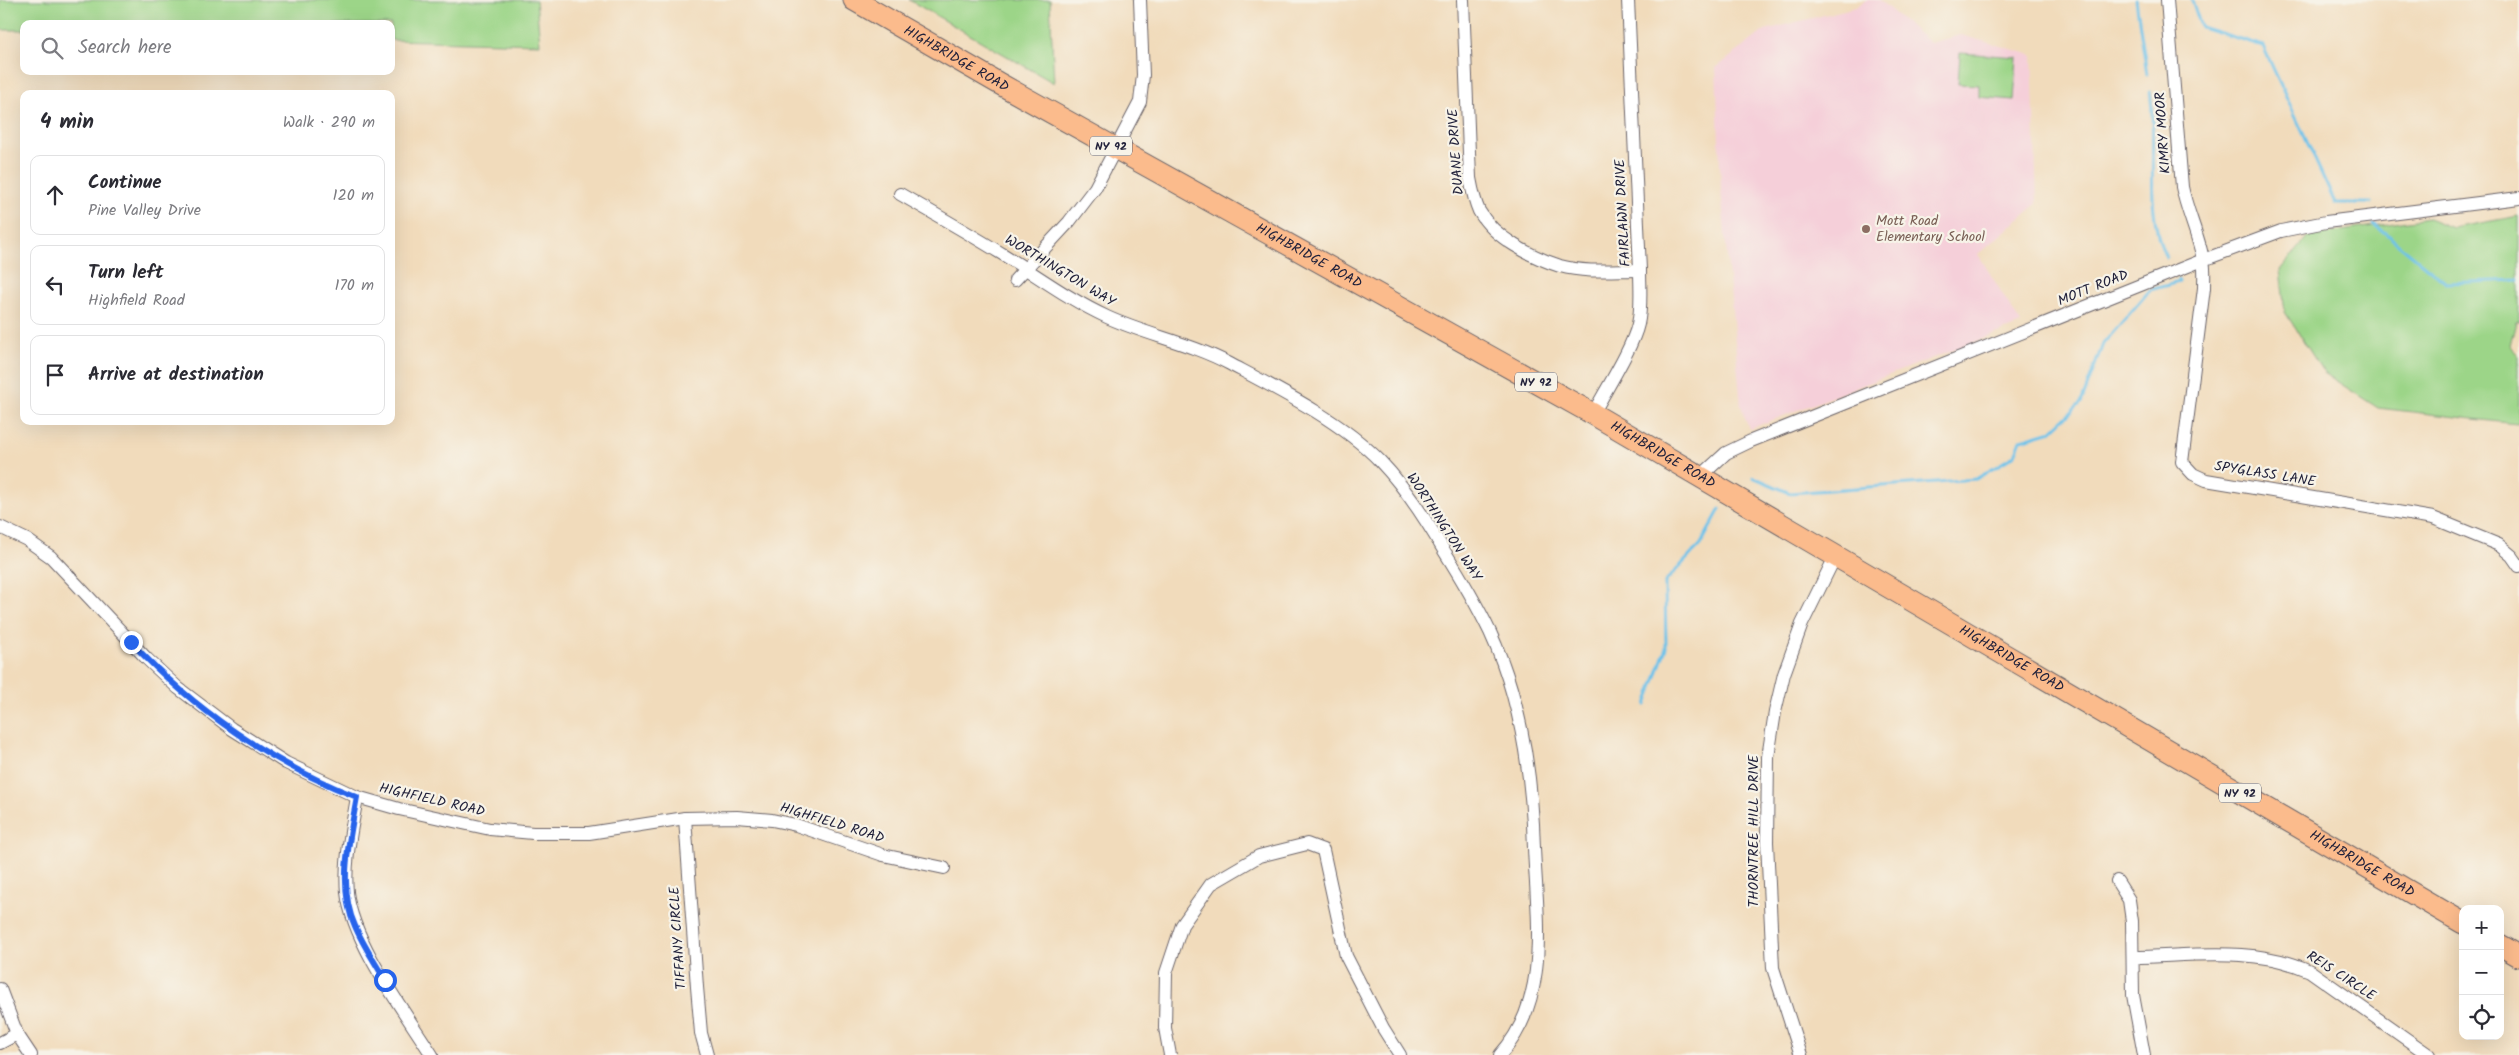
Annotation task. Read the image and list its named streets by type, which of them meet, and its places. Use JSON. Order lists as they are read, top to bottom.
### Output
{
  "streets": {
    "highway": ["HIGHBRIDGE ROAD", "NY 92"],
    "street": [
      "KIMRY MOOR",
      "DUANE DRIVE",
      "FAIRLAWN DRIVE",
      "WORTHINGTON WAY",
      "MOTT ROAD",
      "SPYGLASS LANE",
      "HIGHFIELD ROAD",
      "THORNTREE HILL DRIVE",
      "TIFFANY CIRCLE",
      "REIS CIRCLE"
    ]
  },
  "crossings": [
    ["HIGHBRIDGE ROAD", "FAIRLAWN DRIVE"],
    ["HIGHBRIDGE ROAD", "MOTT ROAD"],
    ["HIGHBRIDGE ROAD", "THORNTREE HILL DRIVE"],
    ["KIMRY MOOR", "MOTT ROAD"],
    ["KIMRY MOOR", "SPYGLASS LANE"],
    ["DUANE DRIVE", "FAIRLAWN DRIVE"],
    ["MOTT ROAD", "SPYGLASS LANE"],
    ["HIGHFIELD ROAD", "TIFFANY CIRCLE"]
  ],
  "places": ["Mott Road Elementary School"],
  "page": {
    "search": "Search here",
    "heading": ["4 min", "Walk · 290 m"],
    "list": [
      ["Continue", "Pine Valley Drive", "120 m"],
      ["Turn left", "Highfield Road", "170 m"],
      "Arrive at destination"
    ],
    "map_buttons": ["+", "−"]
  }
}
